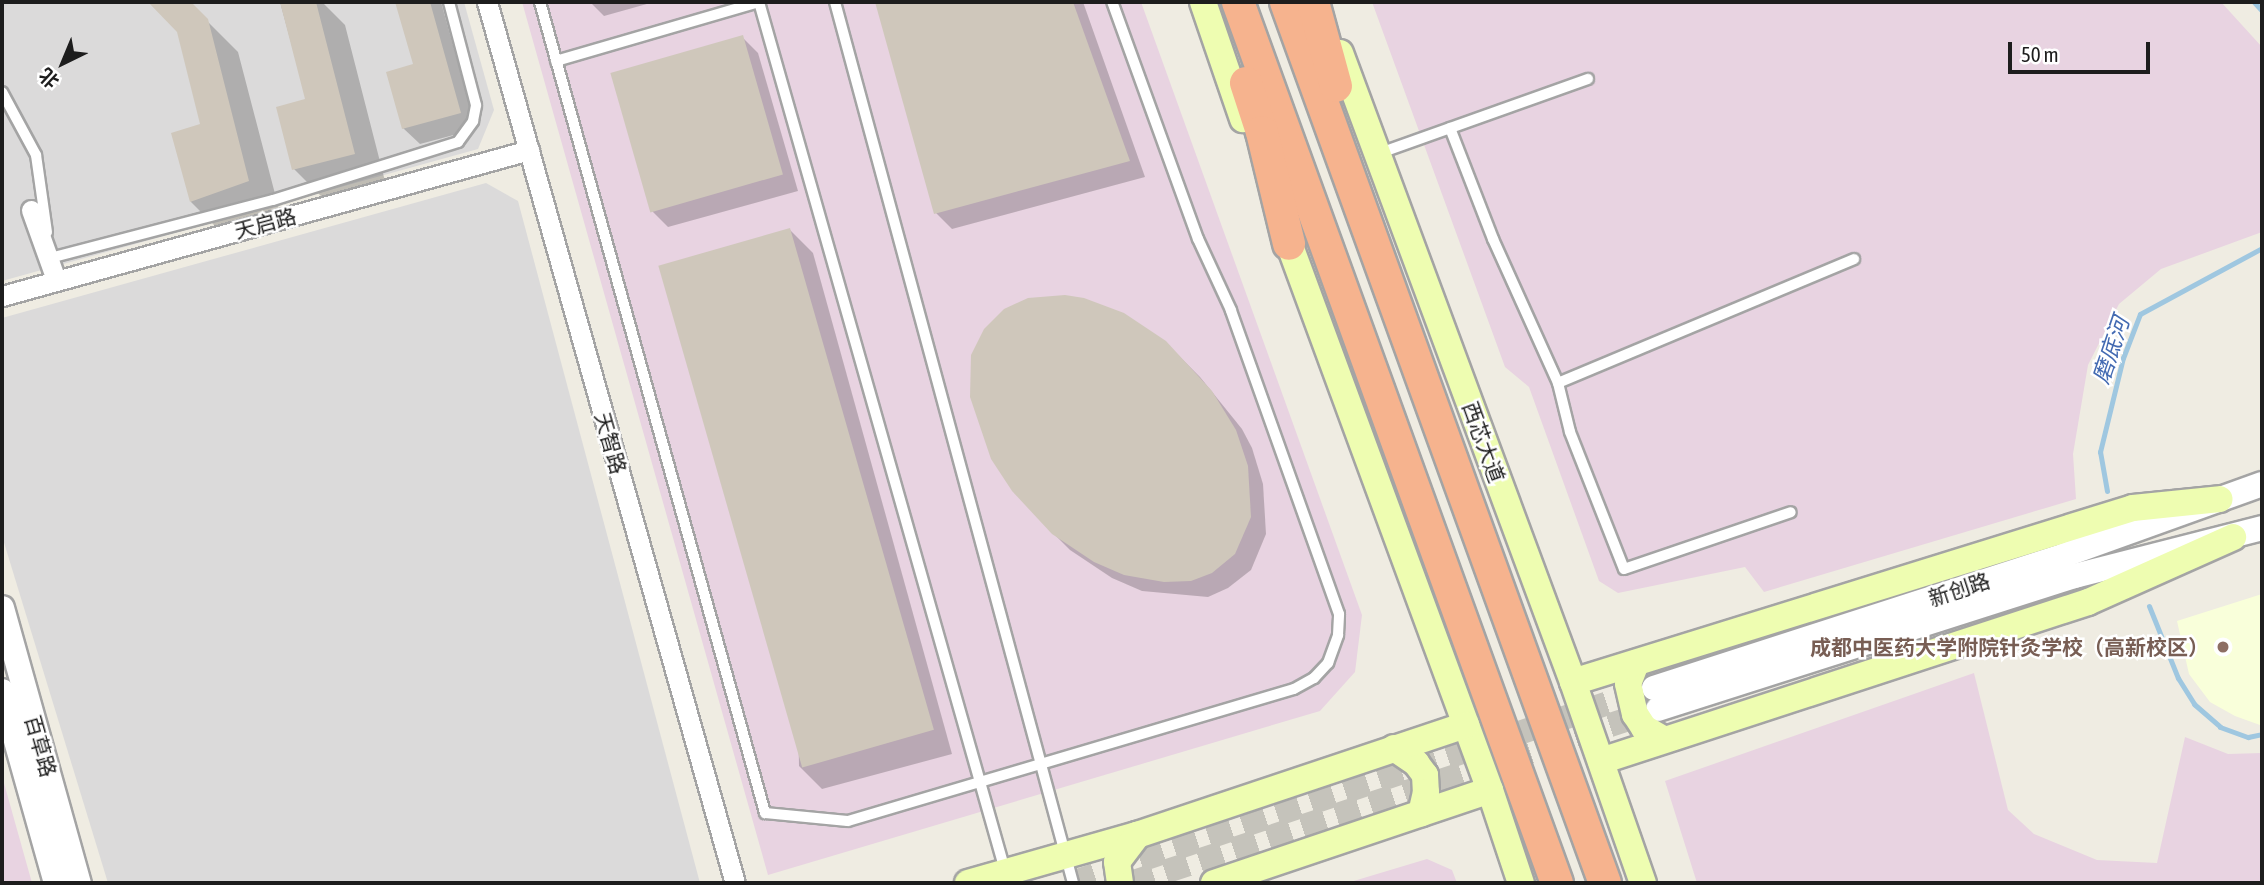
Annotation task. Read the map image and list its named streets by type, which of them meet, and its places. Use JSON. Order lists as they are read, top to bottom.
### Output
{
  "streets": {
    "highway": ["西芯大道"],
    "street": [
      "天启路",
      "天智路",
      "新创路",
      "百草路"
    ]
  },
  "crossings": [
    ["天启路", "天智路"]
  ],
  "water": ["磨底河"],
  "places": ["成都中医药大学附院针灸学校（高新校区）"],
  "scale_bar": "50 m",
  "north": "bottom left"
}
